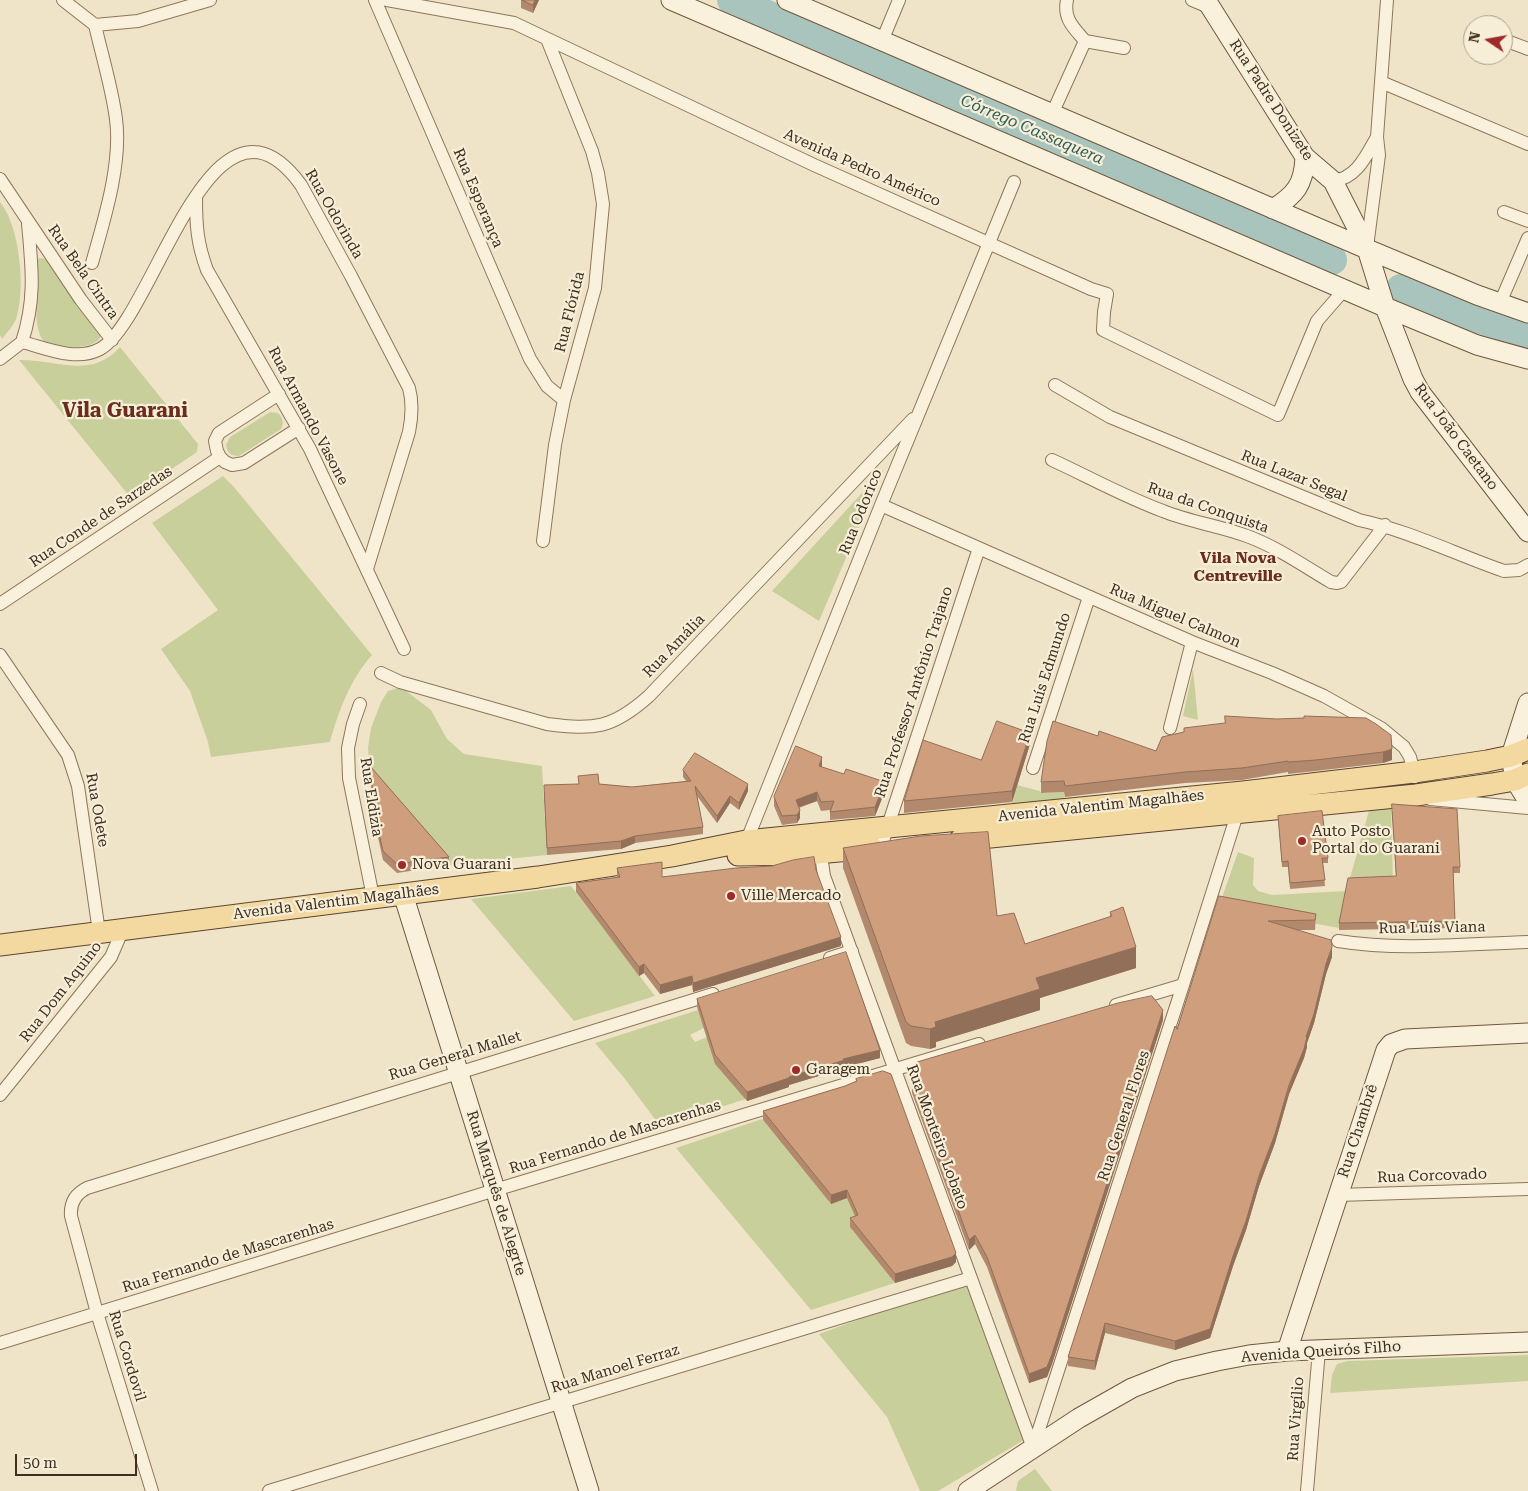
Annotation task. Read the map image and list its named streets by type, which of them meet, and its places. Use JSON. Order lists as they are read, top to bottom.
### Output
{
  "streets": {
    "main road": [
      "Rua Padre Donizete",
      "Rua João Caetano",
      "Avenida Valentim Magalhães",
      "Rua Chambrê",
      "Rua Marquês de Alegrte",
      "Avenida Queirós Filho"
    ],
    "street": [
      "Avenida Pedro Américo",
      "Rua Esperança",
      "Rua Odorinda",
      "Rua Bela Cintra",
      "Rua Flórida",
      "Rua Armando Vasone",
      "Rua Lazar Segal",
      "Rua da Conquista",
      "Rua Odorico",
      "Rua Conde de Sarzedas",
      "Rua Miguel Calmon",
      "Rua Amália",
      "Rua Luís Edmundo",
      "Rua Professor Antônio Trajano",
      "Rua Eldizia",
      "Rua Odete",
      "Rua Luís Viana",
      "Rua Dom Aquino",
      "Rua General Mallet",
      "Rua General Flores",
      "Rua Fernando de Mascarenhas",
      "Rua Monteiro Lobato",
      "Rua Corcovado",
      "Rua Cordovil",
      "Rua Manoel Ferraz",
      "Rua Virgílio"
    ]
  },
  "crossings": [
    ["Rua Padre Donizete", "Rua João Caetano"],
    ["Avenida Pedro Américo", "Rua Flórida"],
    ["Avenida Pedro Américo", "Rua Odorico"],
    ["Rua Esperança", "Rua Flórida"],
    ["Rua Odorinda", "Rua Bela Cintra"],
    ["Rua Odorinda", "Rua Armando Vasone"],
    ["Rua Lazar Segal", "Rua da Conquista"],
    ["Rua Odorico", "Rua Miguel Calmon"],
    ["Rua Odorico", "Rua Amália"],
    ["Rua Odorico", "Avenida Valentim Magalhães"],
    ["Rua Miguel Calmon", "Rua Luís Edmundo"],
    ["Rua Miguel Calmon", "Rua Professor Antônio Trajano"],
    ["Rua Miguel Calmon", "Avenida Valentim Magalhães"],
    ["Rua Professor Antônio Trajano", "Avenida Valentim Magalhães"],
    ["Rua Eldizia", "Avenida Valentim Magalhães"],
    ["Avenida Valentim Magalhães", "Rua Odete"],
    ["Avenida Valentim Magalhães", "Rua Dom Aquino"],
    ["Avenida Valentim Magalhães", "Rua General Flores"],
    ["Avenida Valentim Magalhães", "Rua Monteiro Lobato"],
    ["Avenida Valentim Magalhães", "Rua Marquês de Alegrte"],
    ["Rua General Mallet", "Rua Marquês de Alegrte"],
    ["Rua General Mallet", "Rua Cordovil"],
    ["Rua General Flores", "Rua Monteiro Lobato"],
    ["Rua General Flores", "Avenida Queirós Filho"],
    ["Rua Chambrê", "Rua Corcovado"],
    ["Rua Chambrê", "Avenida Queirós Filho"],
    ["Rua Fernando de Mascarenhas", "Rua Monteiro Lobato"],
    ["Rua Fernando de Mascarenhas", "Rua Marquês de Alegrte"],
    ["Rua Fernando de Mascarenhas", "Rua Cordovil"],
    ["Rua Monteiro Lobato", "Avenida Queirós Filho"],
    ["Rua Monteiro Lobato", "Rua Manoel Ferraz"],
    ["Rua Marquês de Alegrte", "Rua Manoel Ferraz"],
    ["Avenida Queirós Filho", "Rua Virgílio"]
  ],
  "districts": ["Vila Guarani", "Vila Nova Centreville"],
  "water": ["Córrego Cassaquera"],
  "places": [
    "Auto Posto Portal do Guarani",
    "Nova Guarani",
    "Ville Mercado",
    "Garagem"
  ],
  "scale_bar": "50 m",
  "north": "left"
}
